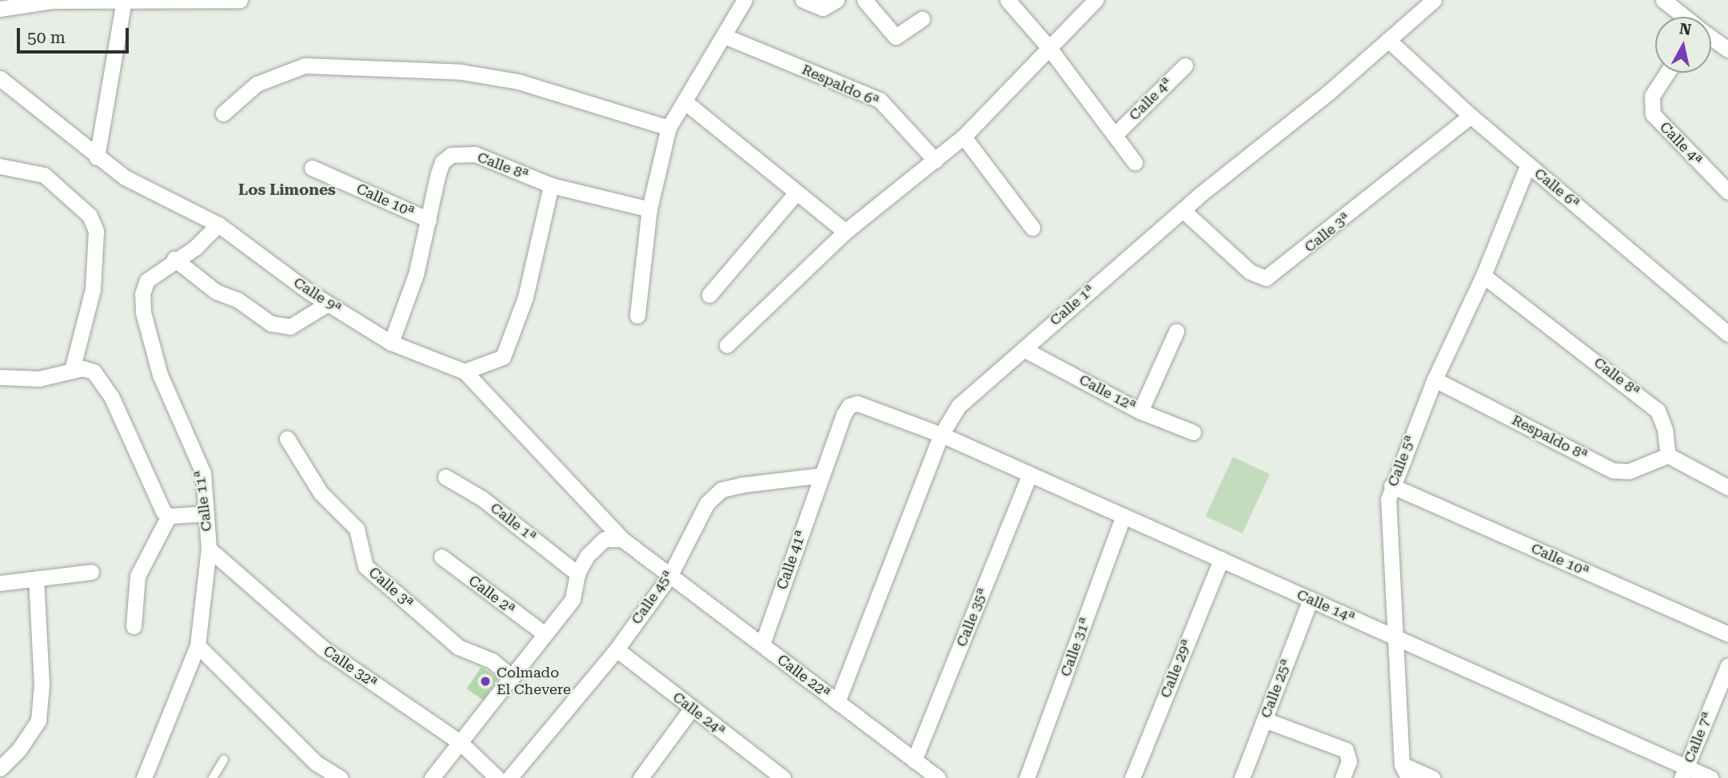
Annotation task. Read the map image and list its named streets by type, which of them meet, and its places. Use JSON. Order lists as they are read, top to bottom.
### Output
{
  "streets": {
    "street": [
      "Respaldo 6ª",
      "Calle 4ª",
      "Calle 8ª",
      "Calle 6ª",
      "Calle 10ª",
      "Calle 3ª",
      "Calle 9ª",
      "Calle 1ª",
      "Calle 12ª",
      "Respaldo 8ª",
      "Calle 5ª",
      "Calle 11ª",
      "Calle 41ª",
      "Calle 2ª",
      "Calle 45ª",
      "Calle 14ª",
      "Calle 35ª",
      "Calle 31ª",
      "Calle 32ª",
      "Calle 29ª",
      "Calle 22ª",
      "Calle 25ª",
      "Calle 24ª",
      "Calle 7ª"
    ]
  },
  "crossings": [
    ["Calle 8ª", "Calle 10ª"],
    ["Calle 8ª", "Calle 9ª"],
    ["Calle 8ª", "Respaldo 8ª"],
    ["Calle 8ª", "Calle 5ª"],
    ["Calle 6ª", "Calle 3ª"],
    ["Calle 6ª", "Calle 1ª"],
    ["Calle 6ª", "Calle 5ª"],
    ["Calle 10ª", "Calle 5ª"],
    ["Calle 3ª", "Calle 1ª"],
    ["Calle 9ª", "Calle 11ª"],
    ["Calle 9ª", "Calle 22ª"],
    ["Calle 1ª", "Calle 12ª"],
    ["Calle 1ª", "Calle 41ª"],
    ["Calle 1ª", "Calle 14ª"],
    ["Calle 1ª", "Calle 22ª"],
    ["Respaldo 8ª", "Calle 5ª"],
    ["Calle 5ª", "Calle 14ª"],
    ["Calle 11ª", "Calle 32ª"],
    ["Calle 41ª", "Calle 45ª"],
    ["Calle 41ª", "Calle 14ª"],
    ["Calle 41ª", "Calle 22ª"],
    ["Calle 45ª", "Calle 22ª"],
    ["Calle 45ª", "Calle 24ª"],
    ["Calle 14ª", "Calle 35ª"],
    ["Calle 14ª", "Calle 31ª"],
    ["Calle 14ª", "Calle 29ª"],
    ["Calle 14ª", "Calle 25ª"],
    ["Calle 14ª", "Calle 7ª"],
    ["Calle 35ª", "Calle 22ª"]
  ],
  "districts": ["Los Limones"],
  "places": ["Colmado El Chevere"],
  "scale_bar": "50 m",
  "north": "top"
}
